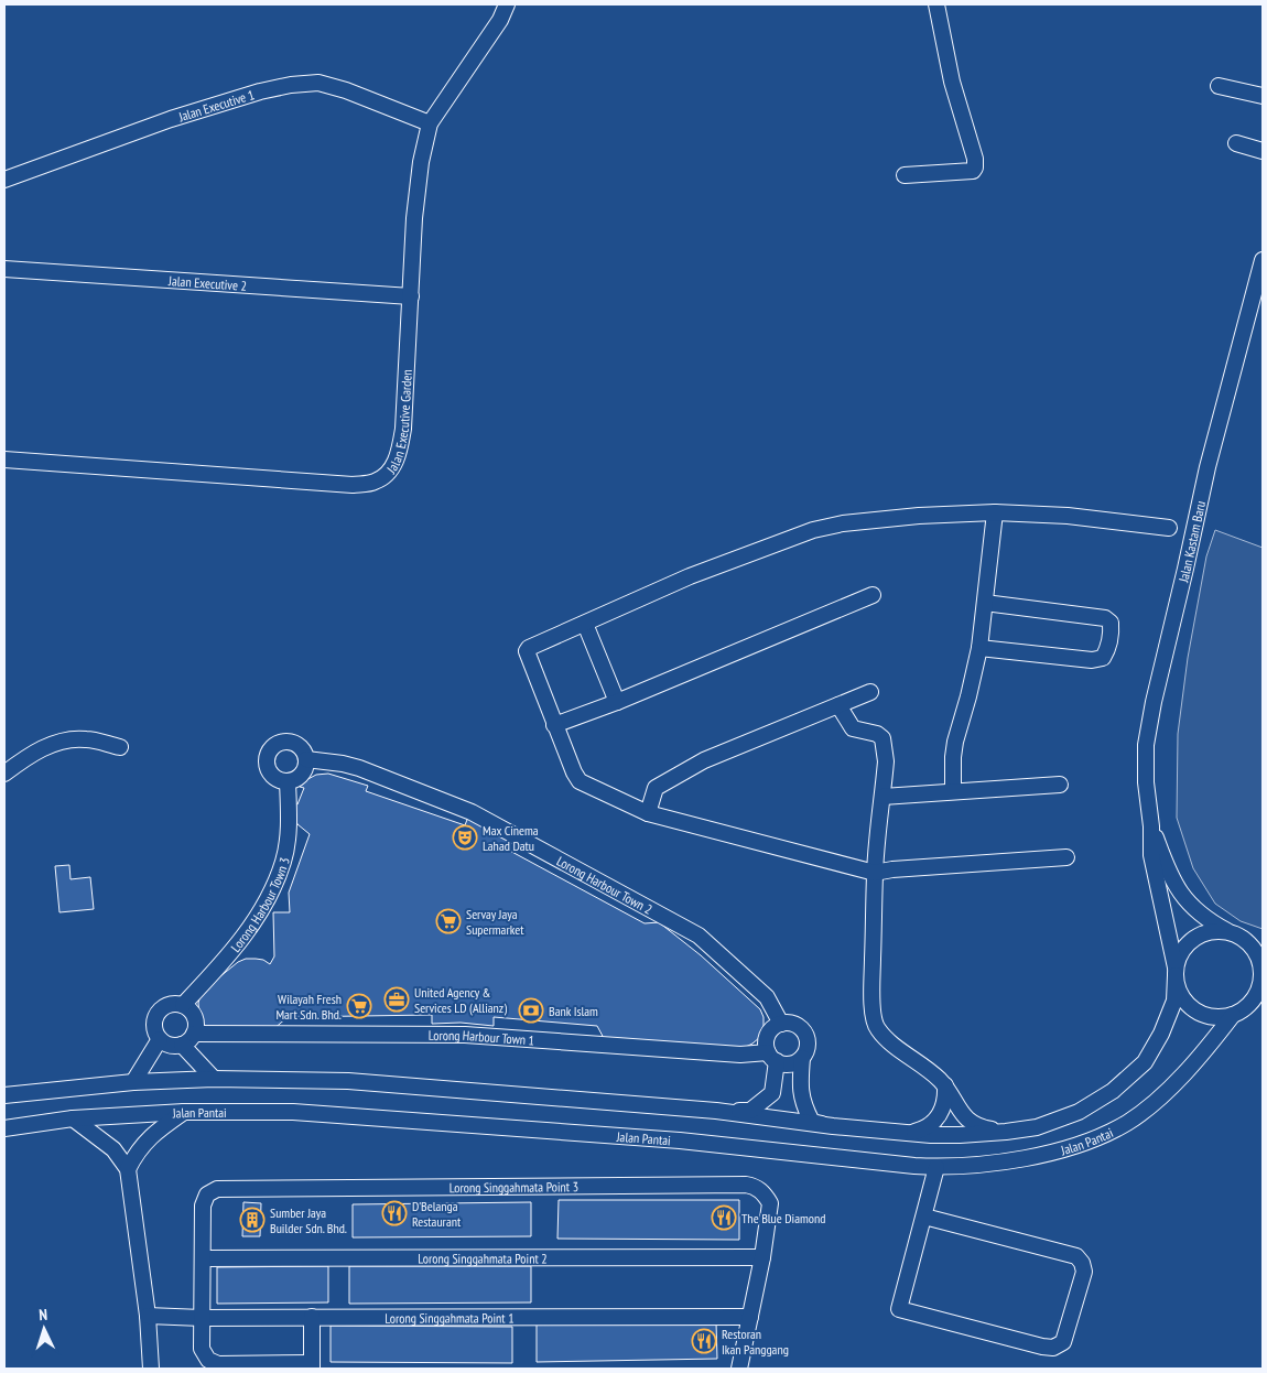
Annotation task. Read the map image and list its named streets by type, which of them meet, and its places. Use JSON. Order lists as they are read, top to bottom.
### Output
{
  "streets": {
    "street": [
      "Jalan Executive 1",
      "Jalan Executive 2",
      "Jalan Executive Garden",
      "Jalan Kastam Baru",
      "Lorong Harbour Town 2",
      "Lorong Harbour Town 3",
      "Lorong Harbour Town 1",
      "Jalan Pantai",
      "Lorong Singgahmata Point 3",
      "Lorong Singgahmata Point 2",
      "Lorong Singgahmata Point 1"
    ]
  },
  "crossings": [
    ["Jalan Executive 1", "Jalan Executive Garden"],
    ["Jalan Executive 2", "Jalan Executive Garden"],
    ["Jalan Kastam Baru", "Jalan Pantai"],
    ["Lorong Harbour Town 2", "Lorong Harbour Town 3"],
    ["Lorong Harbour Town 2", "Lorong Harbour Town 1"],
    ["Lorong Harbour Town 3", "Lorong Harbour Town 1"],
    ["Lorong Singgahmata Point 3", "Lorong Singgahmata Point 2"],
    ["Lorong Singgahmata Point 3", "Lorong Singgahmata Point 1"]
  ],
  "places": {
    "theatre": ["Max Cinema Lahad Datu"],
    "supermarket": ["Servay Jaya Supermarket", "Wilayah Fresh Mart Sdn. Bhd."],
    "office": ["United Agency & Services LD (Allianz)"],
    "bank": ["Bank Islam"],
    "restaurant": ["D'Belanga Restaurant", "The Blue Diamond", "Restoran Ikan Panggang"],
    "building": ["Sumber Jaya Builder Sdn. Bhd."]
  },
  "north": "top"
}
